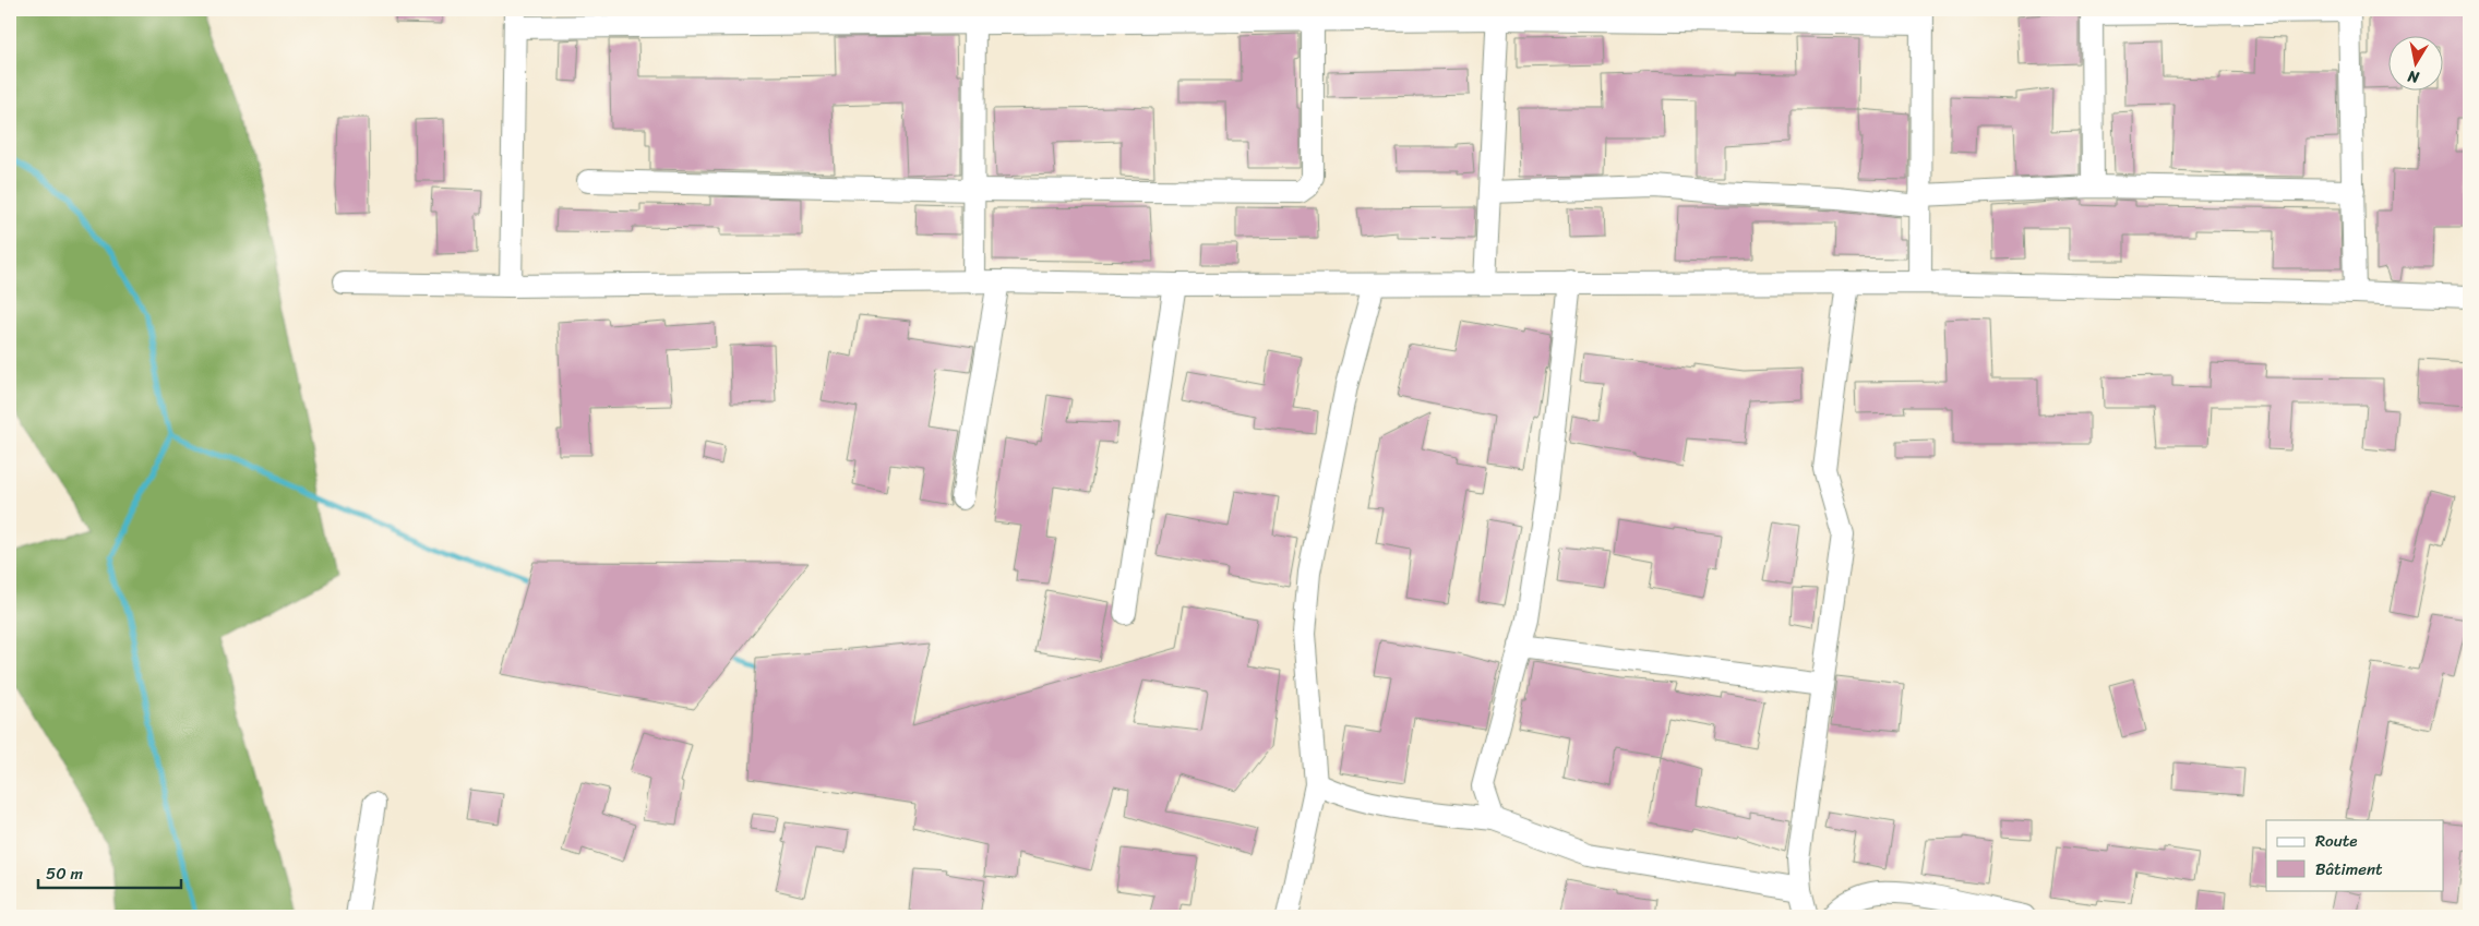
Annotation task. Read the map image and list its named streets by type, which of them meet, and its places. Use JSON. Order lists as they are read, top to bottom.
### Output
{
  "legend": ["Route", "Bâtiment"],
  "scale_bar": "50 m",
  "north": "bottom"
}
